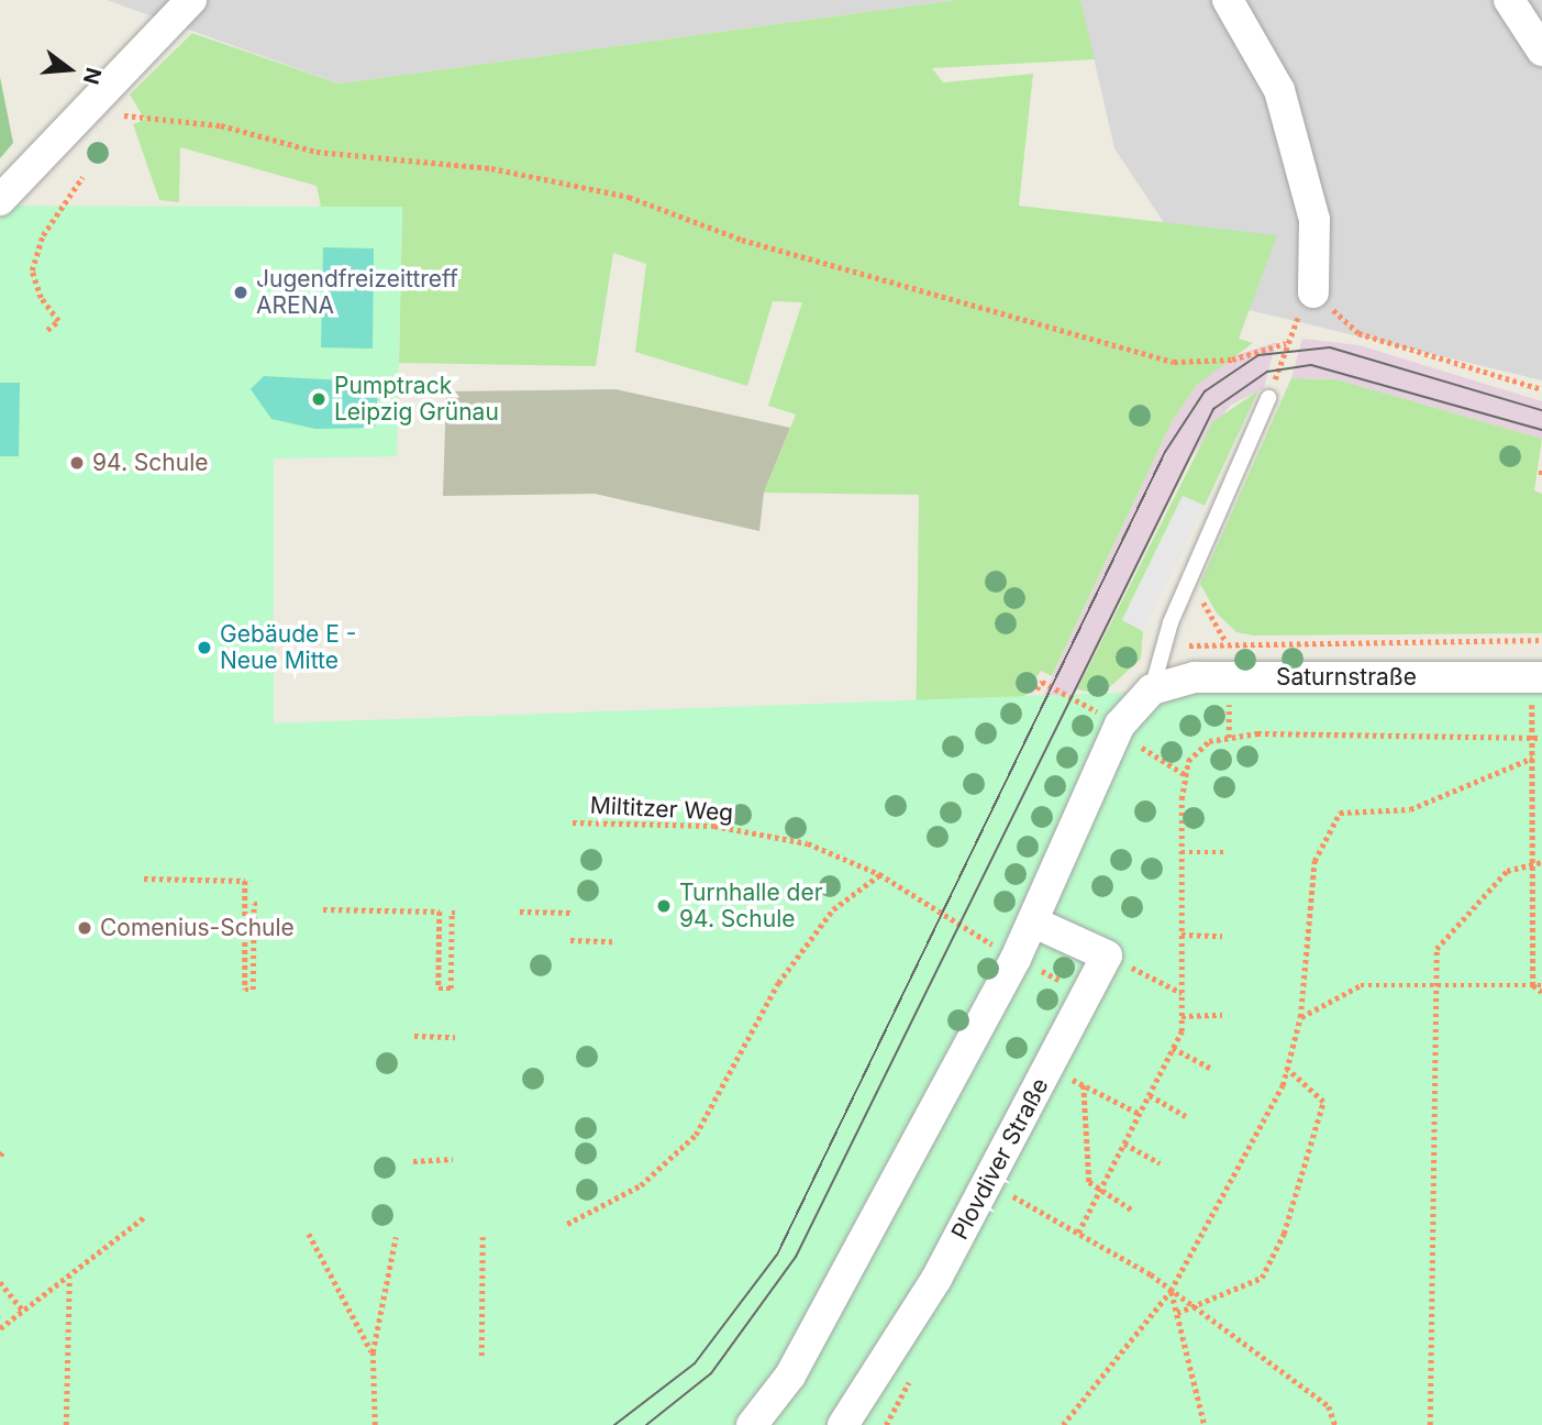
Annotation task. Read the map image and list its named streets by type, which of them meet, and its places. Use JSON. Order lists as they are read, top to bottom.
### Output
{
  "streets": {
    "street": ["Saturnstraße", "Plovdiver Straße"],
    "path": ["Miltitzer Weg"]
  },
  "places": [
    "Jugendfreizeittreff ARENA",
    "Pumptrack Leipzig Grünau",
    "94. Schule",
    "Gebäude E - Neue Mitte",
    "Turnhalle der 94. Schule",
    "Comenius-Schule"
  ],
  "north": "right"
}
